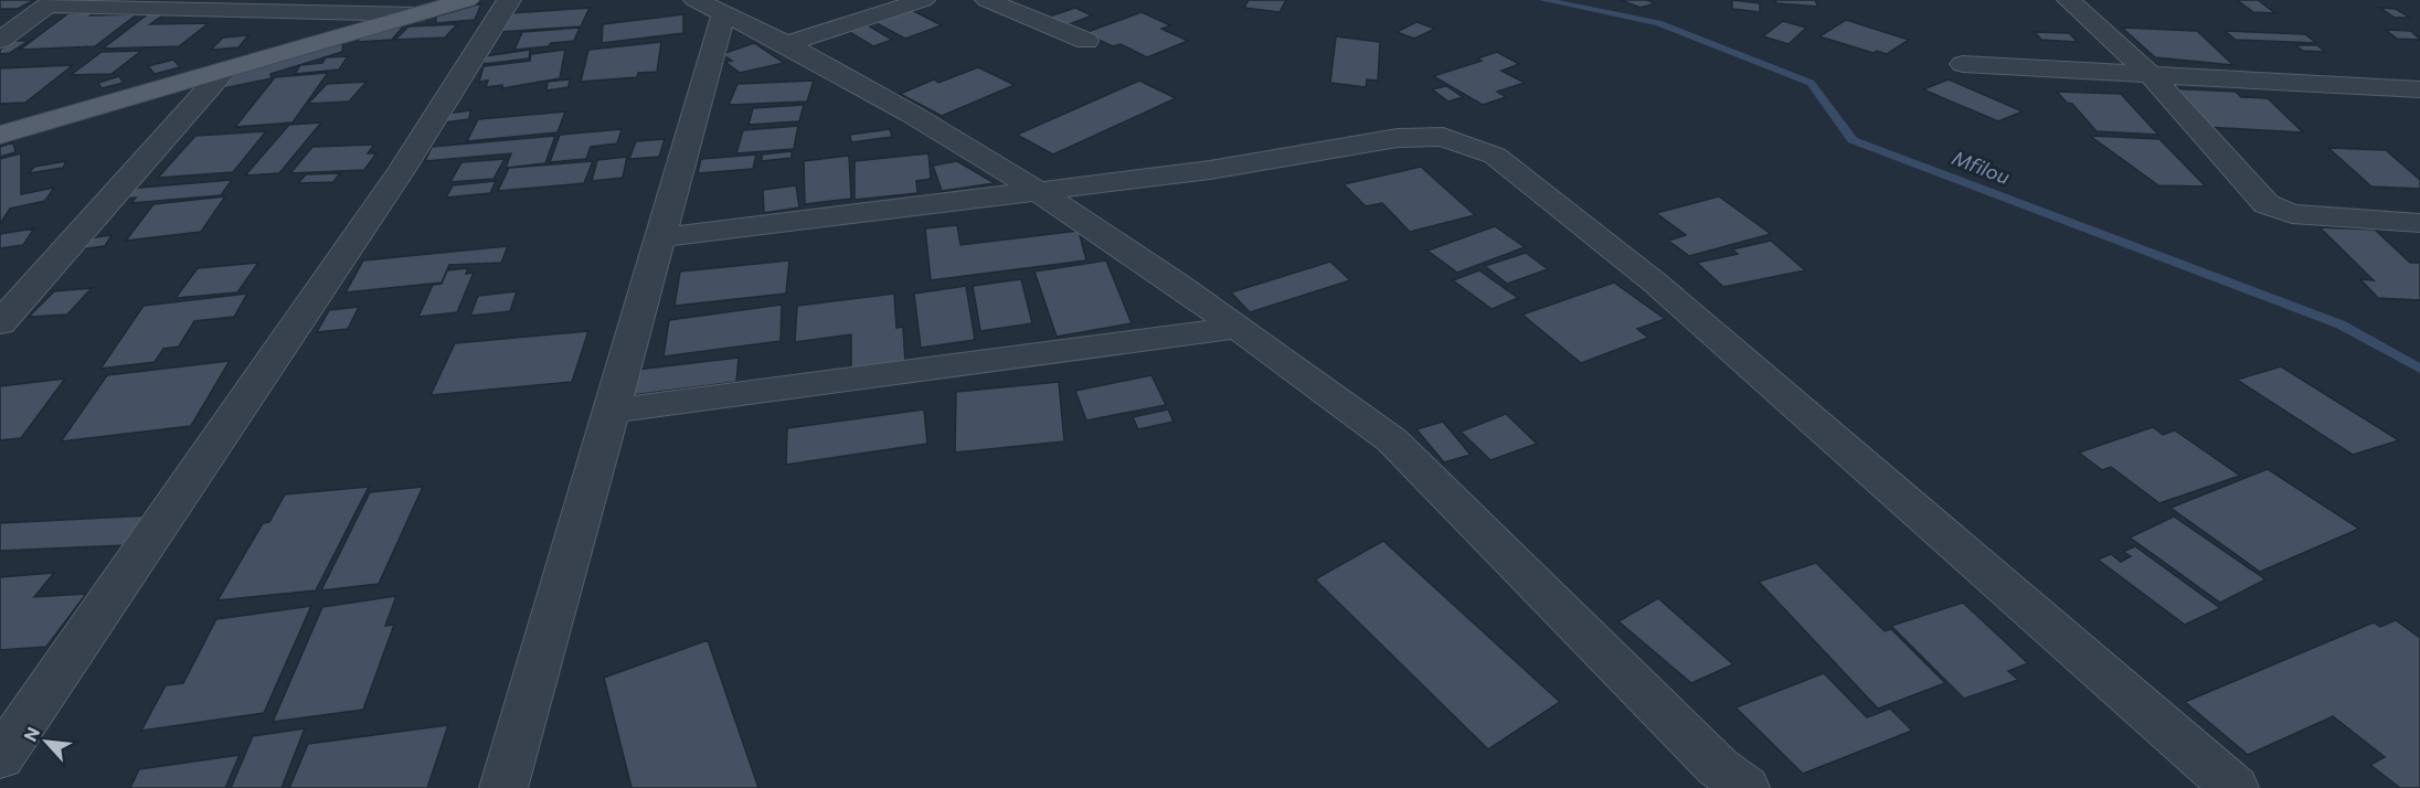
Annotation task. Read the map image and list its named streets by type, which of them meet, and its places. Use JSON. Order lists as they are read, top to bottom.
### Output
{
  "water": ["Mfilou"],
  "north": "top left"
}
